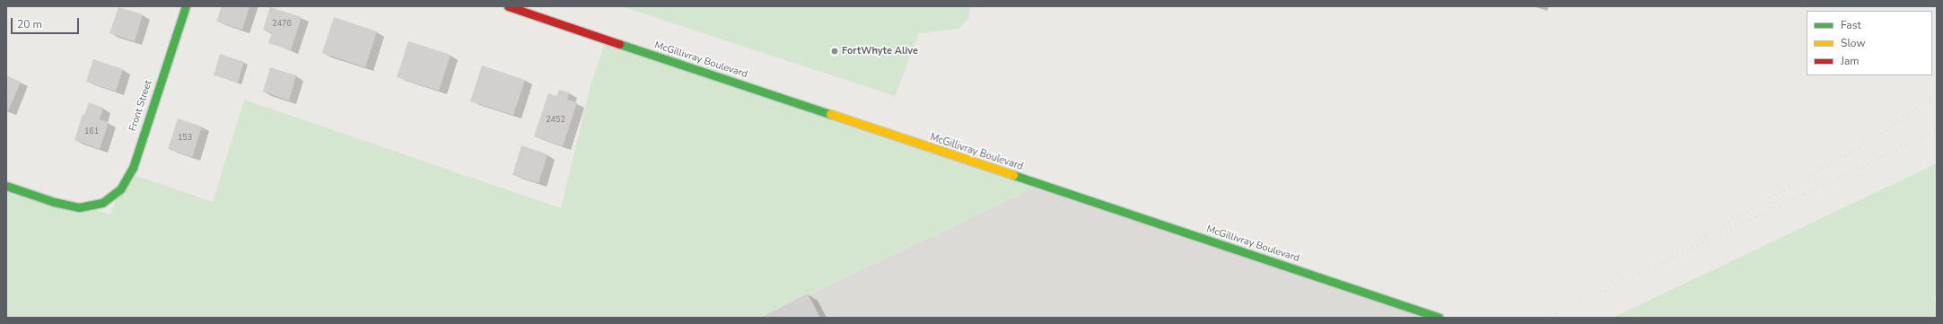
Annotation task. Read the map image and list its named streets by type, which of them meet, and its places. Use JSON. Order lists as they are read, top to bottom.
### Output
{
  "streets": {
    "main road": ["McGillivray Boulevard", "Front Street"]
  },
  "places": ["FortWhyte Alive"],
  "house_numbers": [
    "2476",
    "2452",
    "161",
    "153"
  ],
  "legend": ["Fast", "Slow", "Jam"],
  "scale_bar": "20 m"
}
